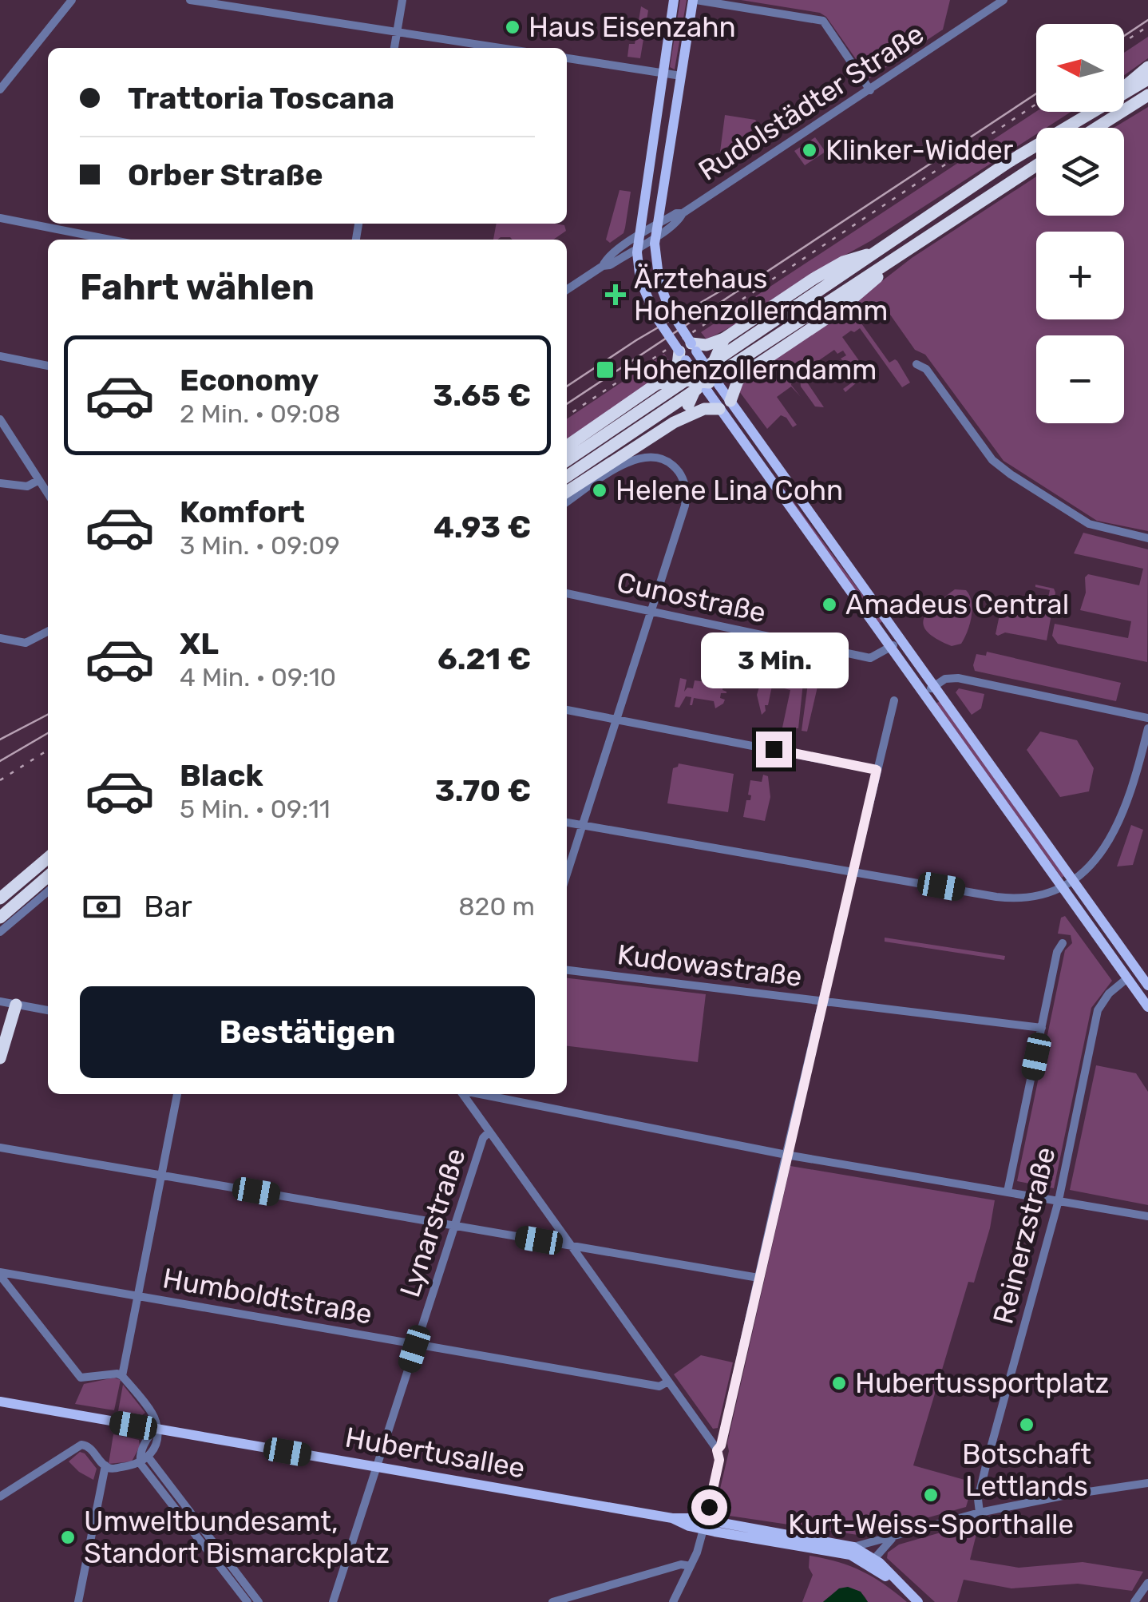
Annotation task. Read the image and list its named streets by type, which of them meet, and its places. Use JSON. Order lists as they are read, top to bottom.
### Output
{
  "streets": {
    "main road": ["Hubertusallee"],
    "street": [
      "Rudolstädter Straße",
      "Cunostraße",
      "Kudowastraße",
      "Lynarstraße",
      "Reinerzstraße",
      "Humboldtstraße"
    ]
  },
  "crossings": [
    ["Lynarstraße", "Humboldtstraße"],
    ["Lynarstraße", "Hubertusallee"]
  ],
  "places": {
    "other": [
      "Haus Eisenzahn",
      "Klinker-Widder",
      "Helene Lina Cohn",
      "Amadeus Central",
      "Hubertussportplatz",
      "Botschaft Lettlands",
      "Kurt-Weiss-Sporthalle",
      "Umweltbundesamt, Standort Bismarckplatz"
    ],
    "health": ["Ärztehaus Hohenzollerndamm"],
    "transit": ["Hohenzollerndamm"]
  },
  "north": "left",
  "page": {
    "map_buttons": ["+", "−"],
    "banner": ["Trattoria Toscana", "Orber Straße"],
    "heading": "Fahrt wählen",
    "list": [
      {
        "name": "Economy",
        "note": "2 Min. · 09:08",
        "value": "3.65 €"
      },
      {
        "name": "Komfort",
        "note": "3 Min. · 09:09",
        "value": "4.93 €"
      },
      {
        "name": "XL",
        "note": "4 Min. · 09:10",
        "value": "6.21 €"
      },
      {
        "name": "Black",
        "note": "5 Min. · 09:11",
        "value": "3.70 €"
      }
    ],
    "bubble": "3 Min.",
    "pay": ["Bar", "820 m"],
    "buttons": "Bestätigen"
  }
}
